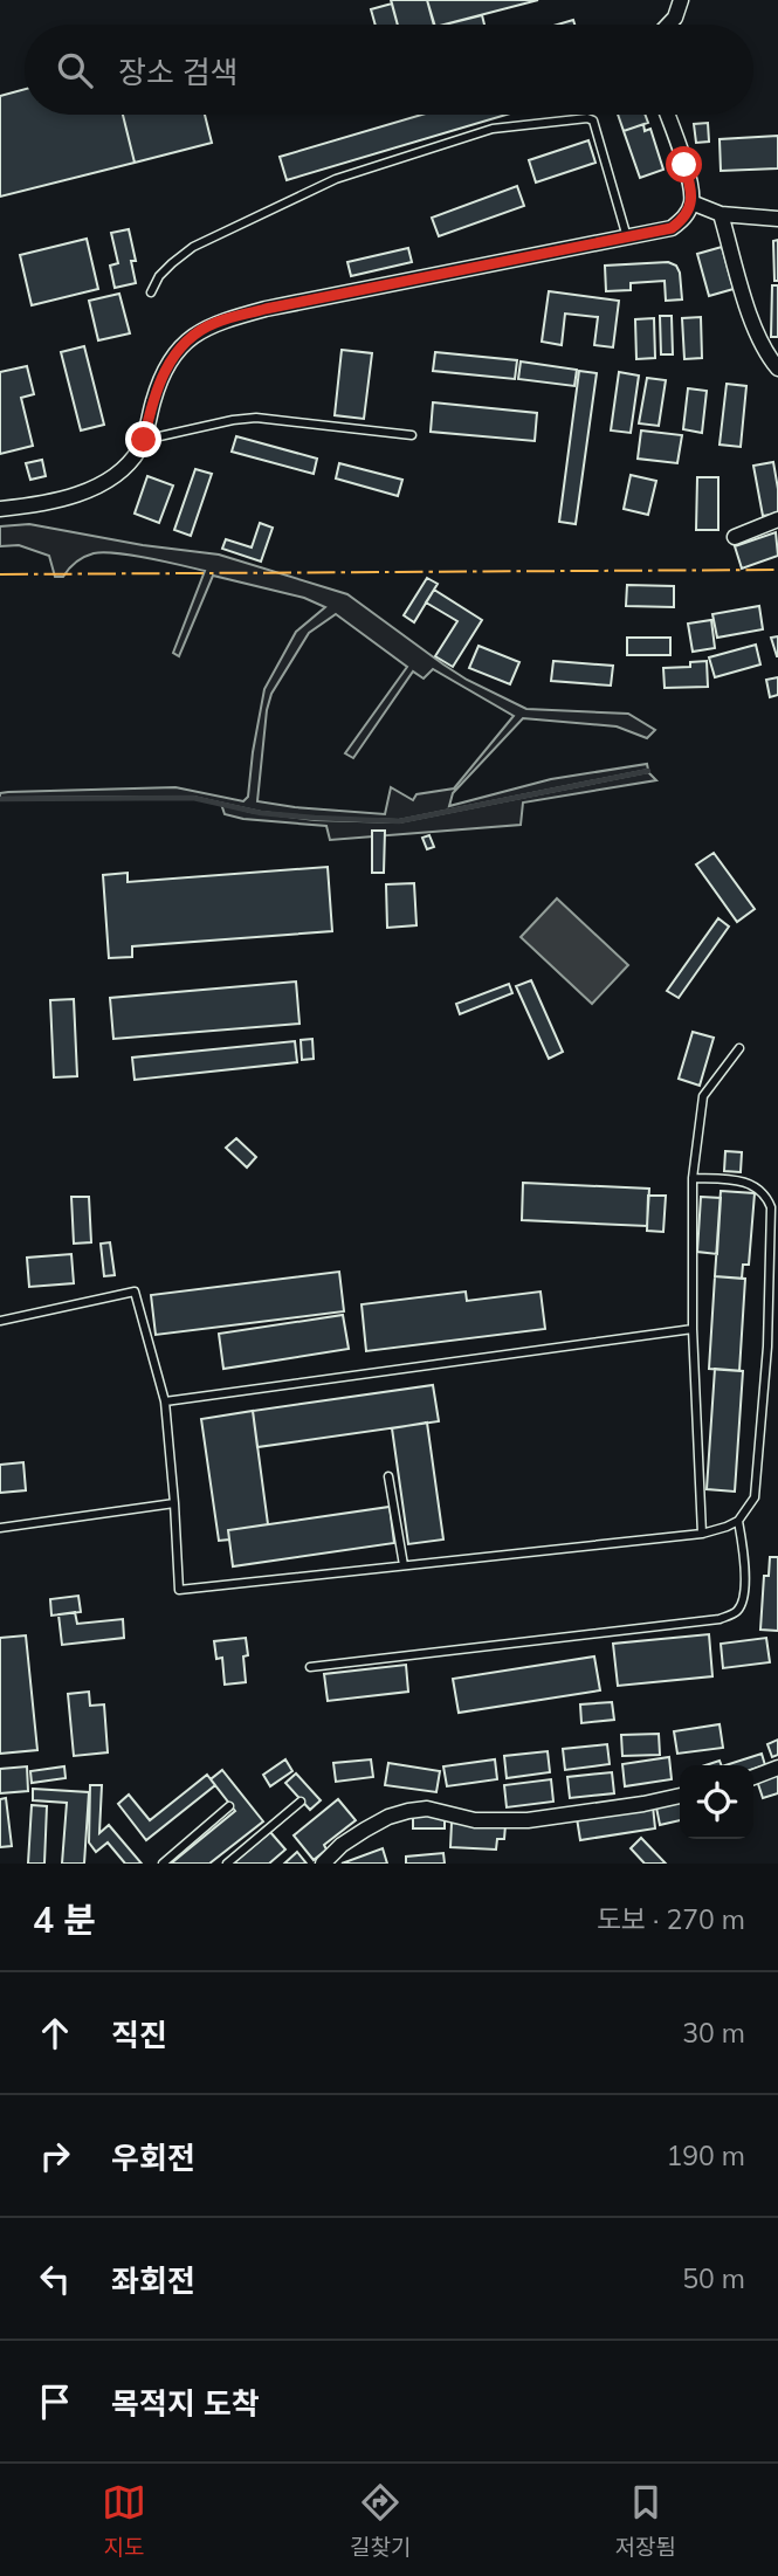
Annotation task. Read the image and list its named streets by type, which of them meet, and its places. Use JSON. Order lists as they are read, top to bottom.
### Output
{
  "page": {
    "search": "장소 검색",
    "heading": ["4 분", "도보 · 270 m"],
    "list": [
      ["직진", "30 m"],
      ["우회전", "190 m"],
      ["좌회전", "50 m"],
      "목적지 도착"
    ],
    "nav": ["지도", "길찾기", "저장됨"]
  }
}
